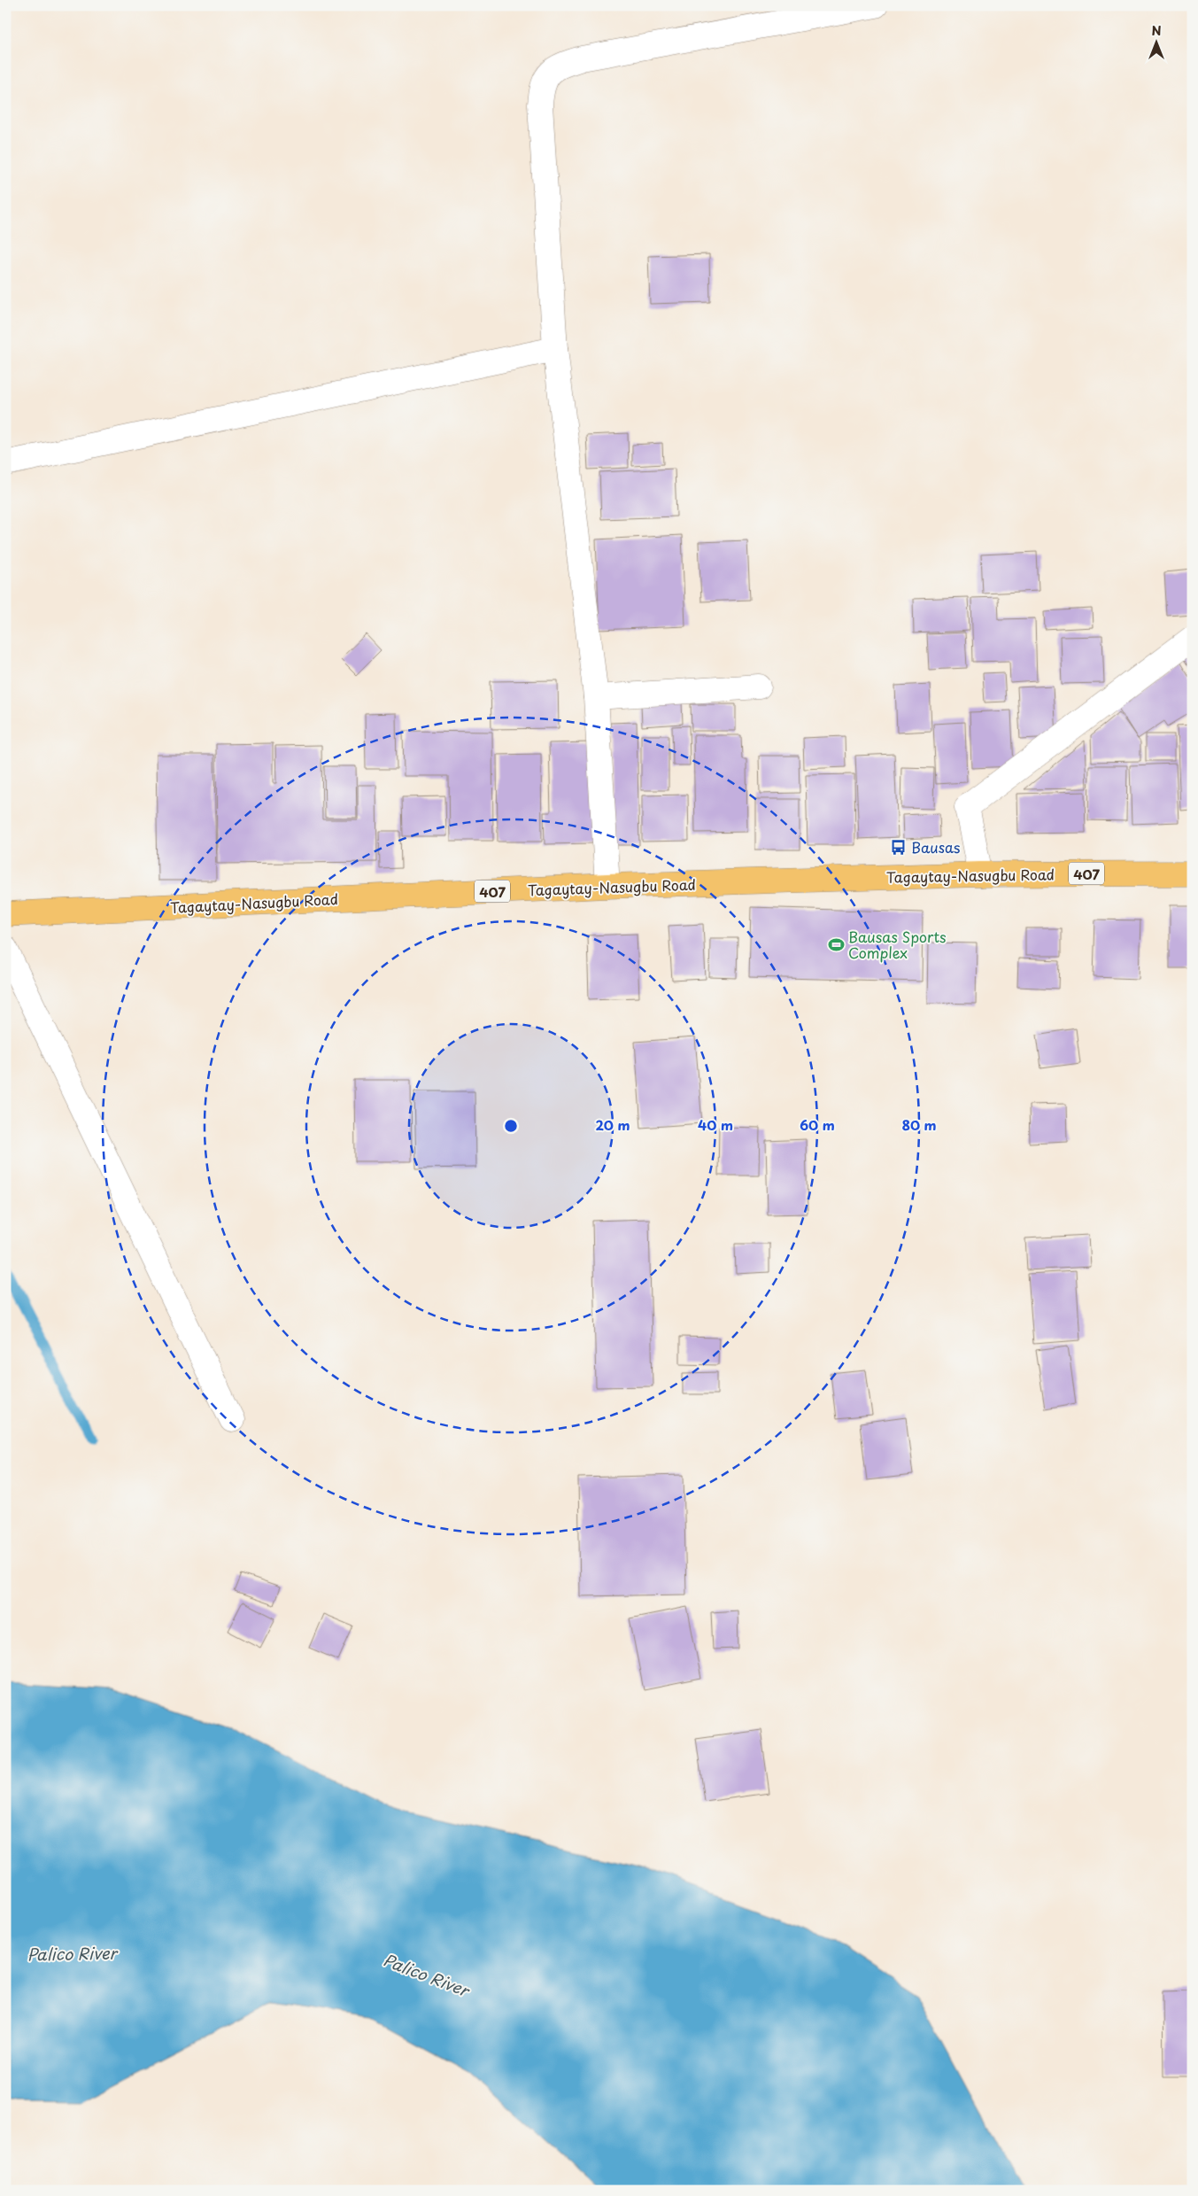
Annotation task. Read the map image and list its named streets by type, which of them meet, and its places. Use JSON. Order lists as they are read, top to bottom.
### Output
{
  "streets": {
    "main road": ["407", "Tagaytay-Nasugbu Road"]
  },
  "water": ["Palico River"],
  "places": {
    "bus stop": ["Bausas"],
    "sports": ["Bausas Sports Complex"]
  },
  "north": "top",
  "rings": [
    "20 m",
    "40 m",
    "60 m",
    "80 m"
  ]
}
